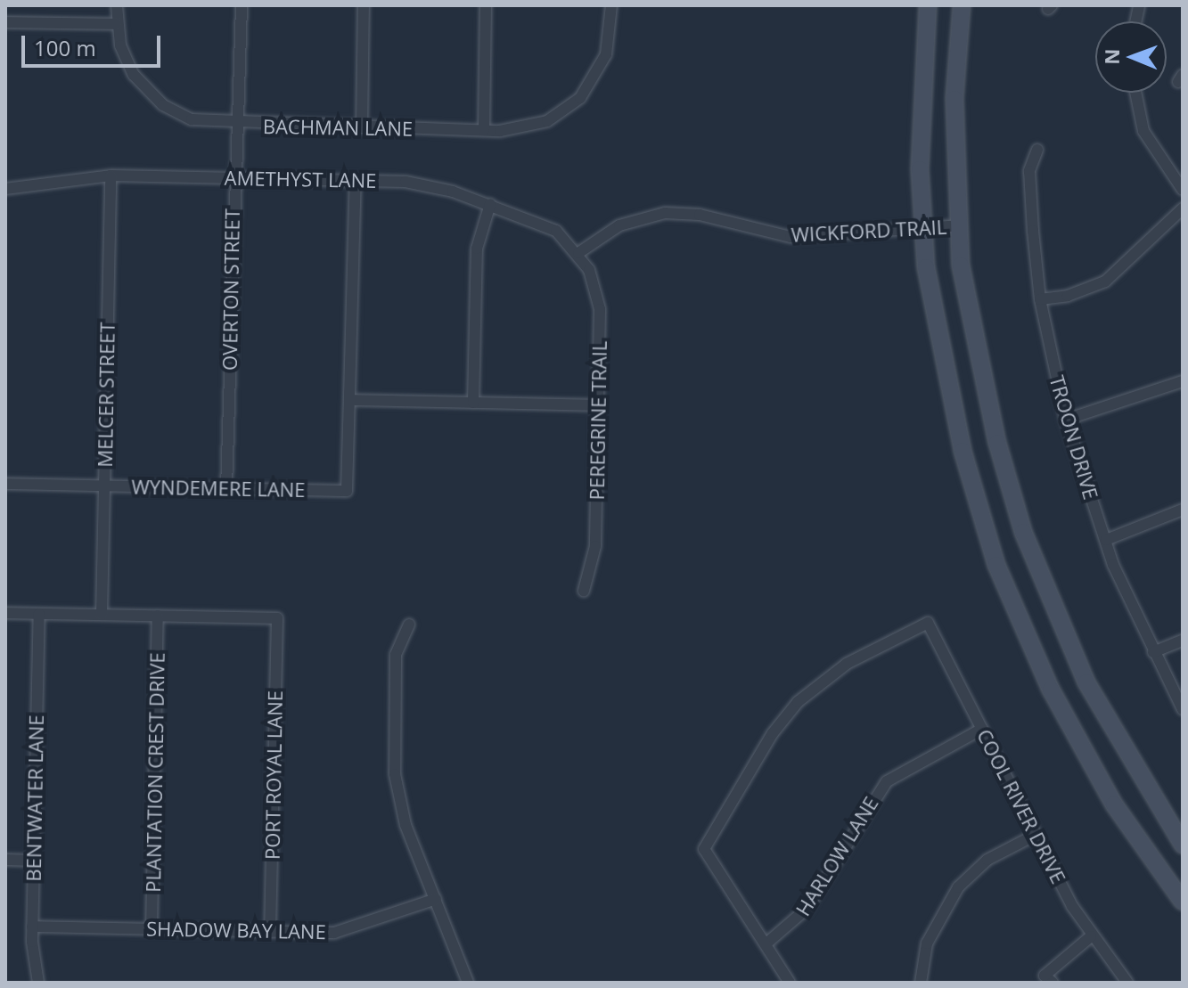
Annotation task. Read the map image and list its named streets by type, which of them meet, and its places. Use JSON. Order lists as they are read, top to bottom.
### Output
{
  "streets": {
    "street": [
      "BACHMAN LANE",
      "AMETHYST LANE",
      "WICKFORD TRAIL",
      "OVERTON STREET",
      "MELCER STREET",
      "PEREGRINE TRAIL",
      "TROON DRIVE",
      "WYNDEMERE LANE",
      "PLANTATION CREST DRIVE",
      "PORT ROYAL LANE",
      "BENTWATER LANE",
      "COOL RIVER DRIVE",
      "HARLOW LANE",
      "SHADOW BAY LANE"
    ]
  },
  "crossings": [
    ["BACHMAN LANE", "OVERTON STREET"],
    ["AMETHYST LANE", "WICKFORD TRAIL"],
    ["AMETHYST LANE", "OVERTON STREET"],
    ["AMETHYST LANE", "MELCER STREET"],
    ["AMETHYST LANE", "PEREGRINE TRAIL"],
    ["WICKFORD TRAIL", "PEREGRINE TRAIL"],
    ["OVERTON STREET", "WYNDEMERE LANE"],
    ["MELCER STREET", "WYNDEMERE LANE"],
    ["PLANTATION CREST DRIVE", "PORT ROYAL LANE"],
    ["PLANTATION CREST DRIVE", "SHADOW BAY LANE"],
    ["PORT ROYAL LANE", "SHADOW BAY LANE"],
    ["BENTWATER LANE", "SHADOW BAY LANE"],
    ["COOL RIVER DRIVE", "HARLOW LANE"]
  ],
  "scale_bar": "100 m",
  "north": "left"
}
